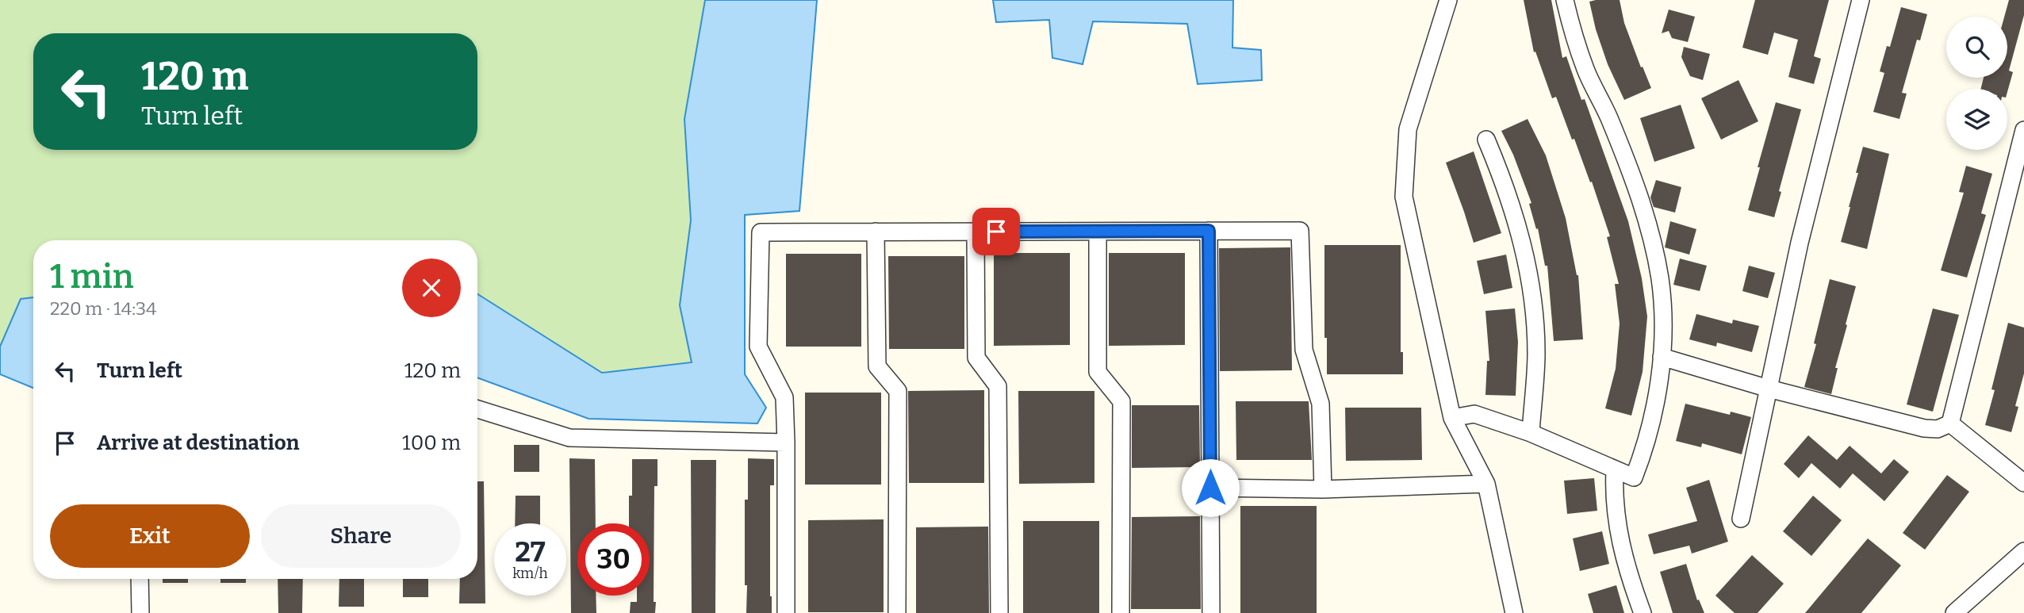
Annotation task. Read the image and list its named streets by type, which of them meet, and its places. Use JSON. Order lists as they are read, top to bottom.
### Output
{
  "page": {
    "turn": ["120 m", "Turn left"],
    "heading": ["1 min", "220 m · 14:34"],
    "list": [
      {
        "name": "Turn left",
        "value": "120 m"
      },
      {
        "name": "Arrive at destination",
        "value": "100 m"
      }
    ],
    "buttons": ["Exit", "Share"],
    "speed": "27 km/h",
    "limit": "30"
  }
}
